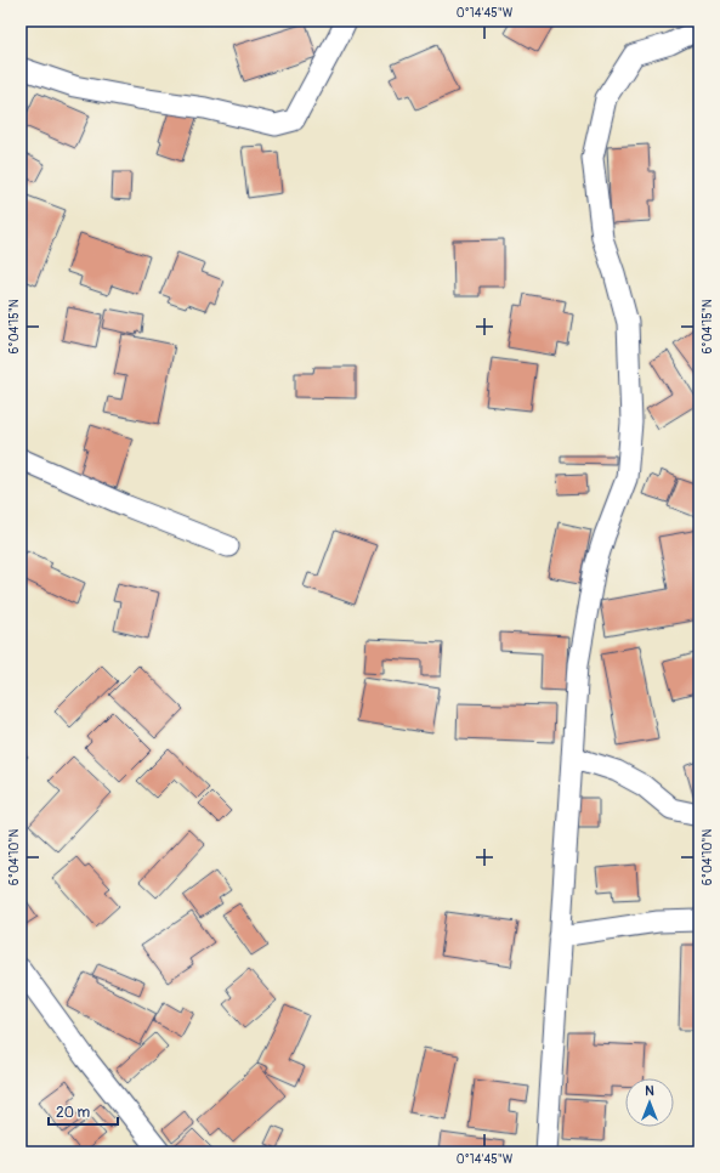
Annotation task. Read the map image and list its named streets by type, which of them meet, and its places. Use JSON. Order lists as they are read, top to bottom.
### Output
{
  "scale_bar": "20 m",
  "north": "top",
  "coordinates": ["0°14'45\"W", "6°04'15\"N", "6°04'10\"N"]
}
